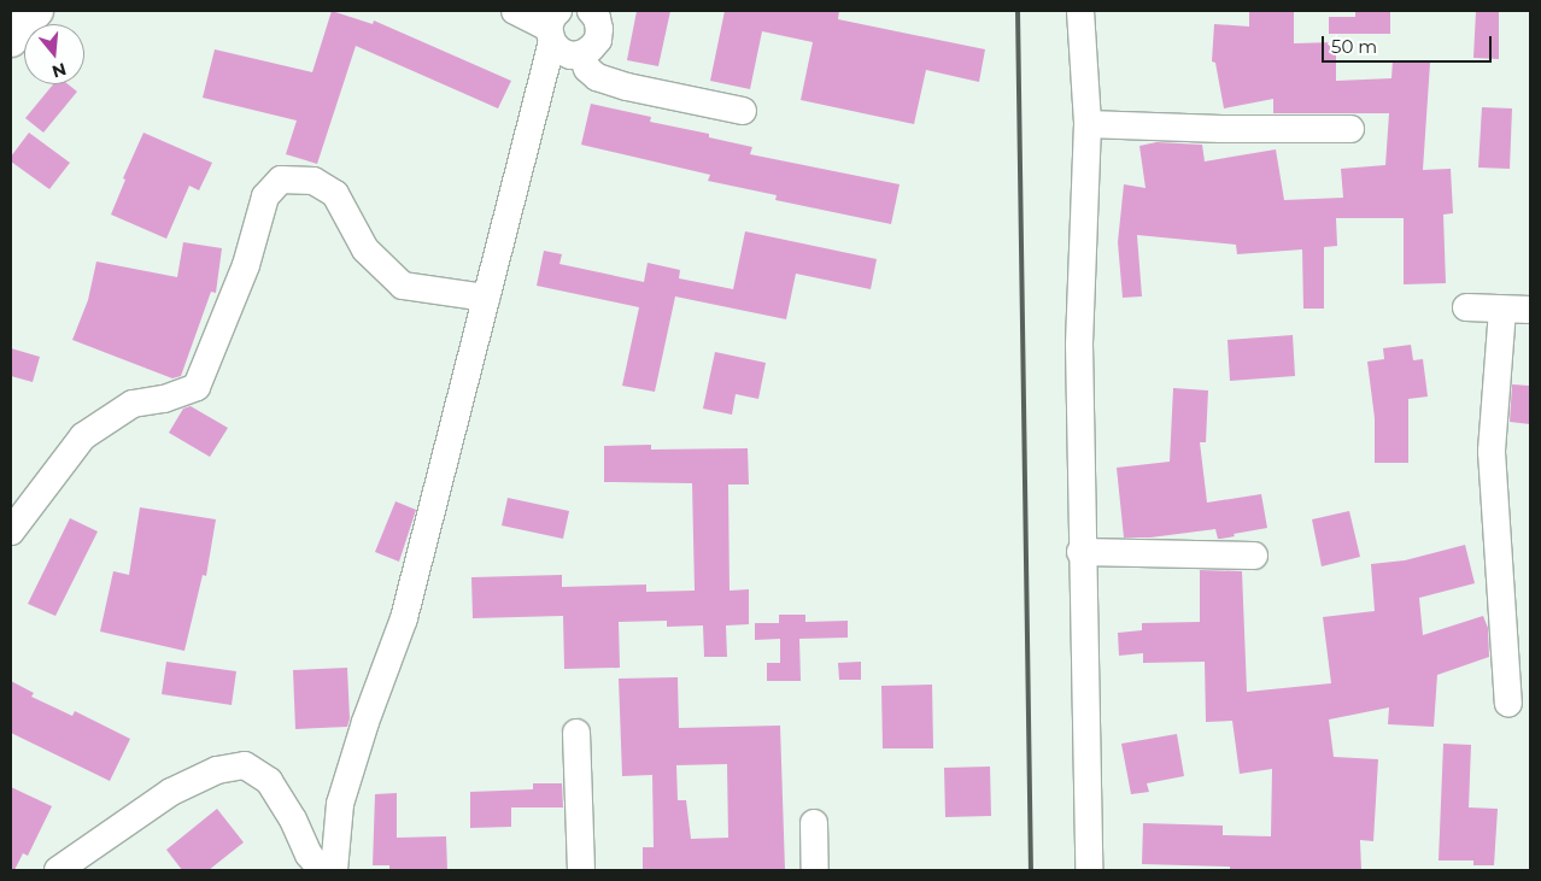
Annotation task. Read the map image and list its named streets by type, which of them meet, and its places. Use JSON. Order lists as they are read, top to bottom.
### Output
{
  "scale_bar": "50 m",
  "north": "bottom"
}
